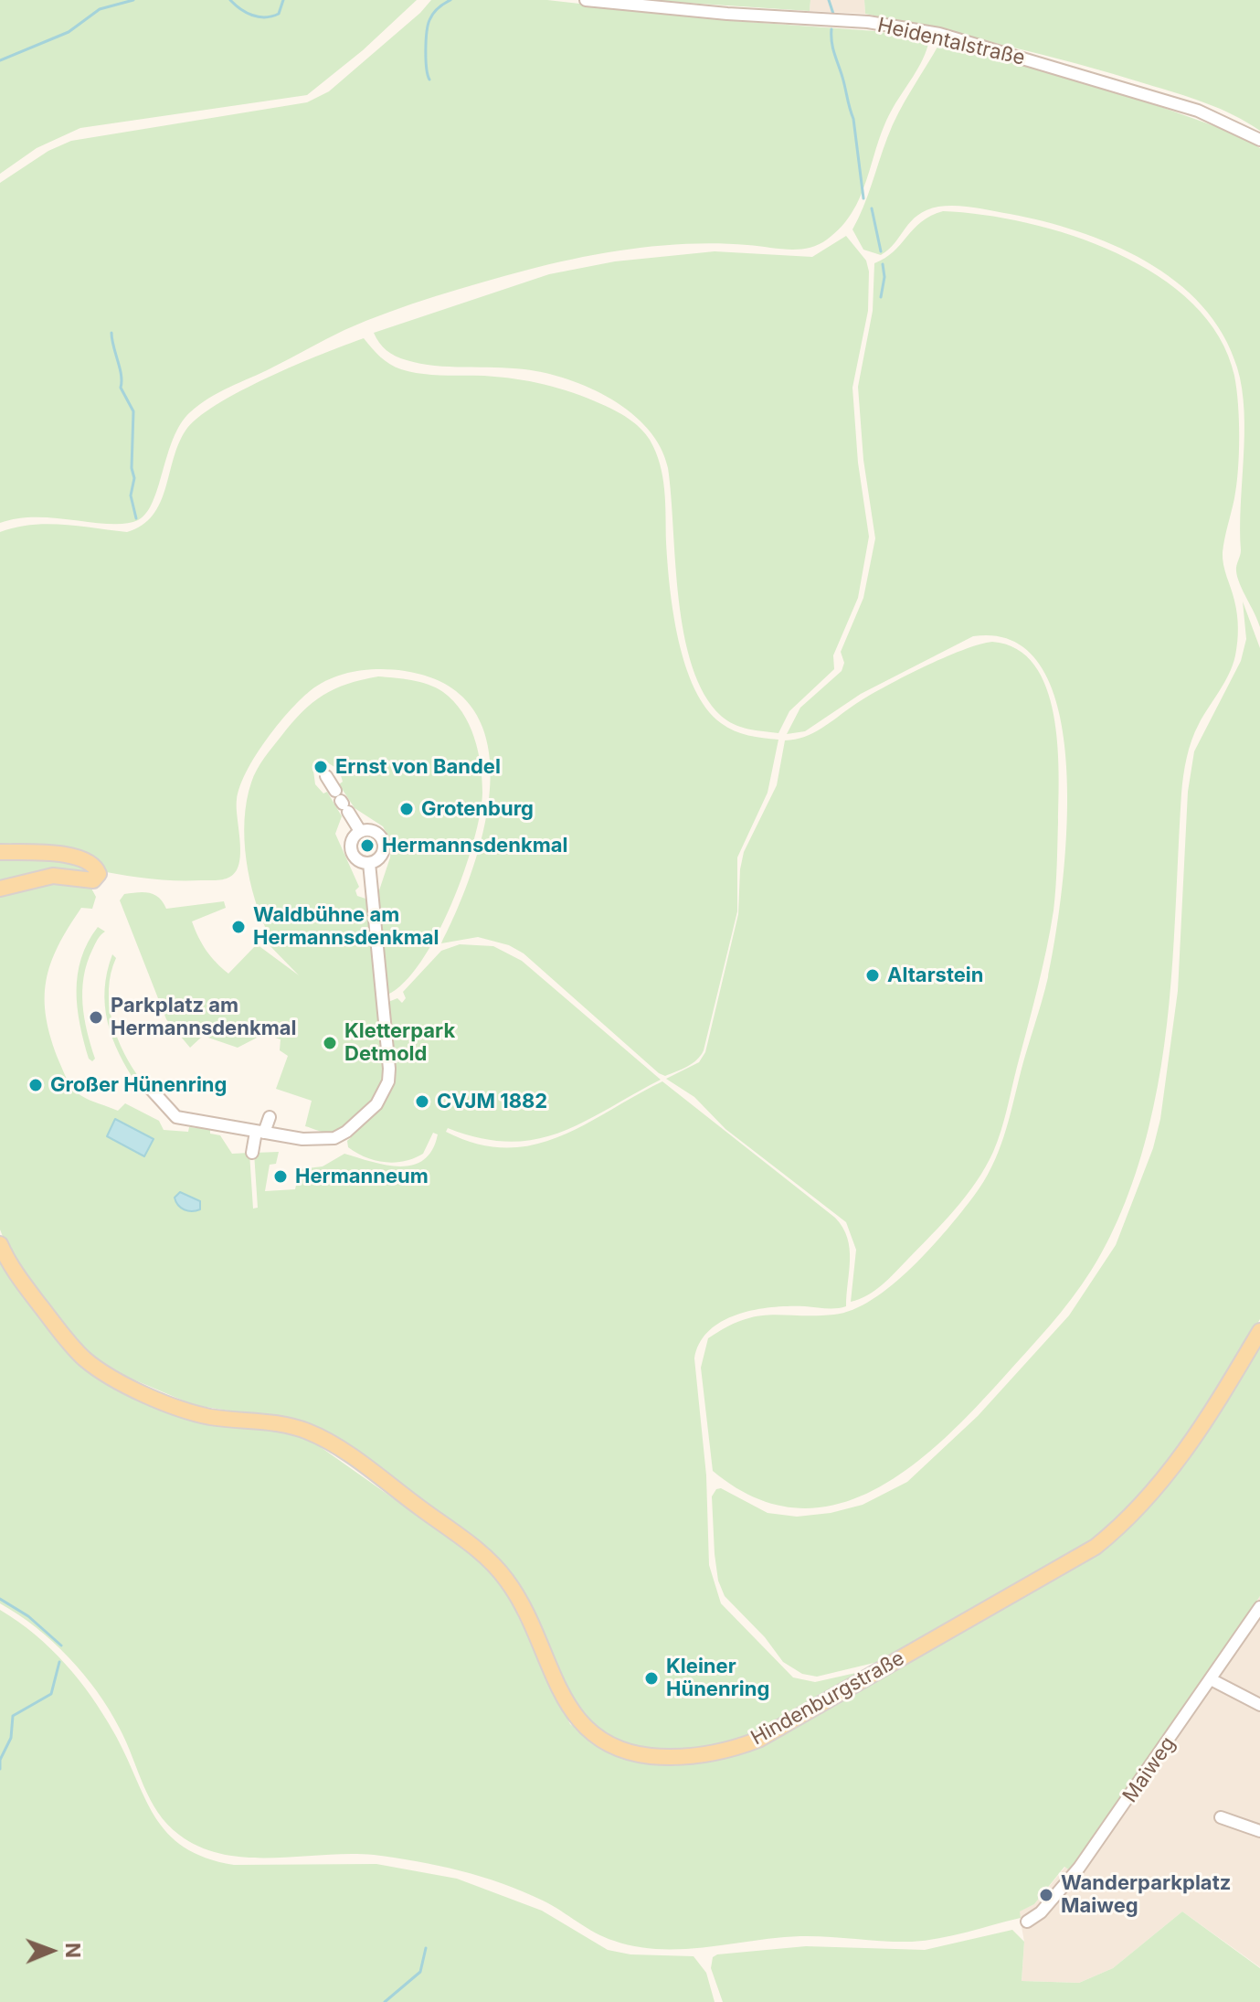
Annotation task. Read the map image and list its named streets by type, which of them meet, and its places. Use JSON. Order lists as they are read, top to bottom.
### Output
{
  "streets": {
    "main road": ["Hindenburgstraße"],
    "street": ["Heidentalstraße", "Maiweg"]
  },
  "places": [
    "Ernst von Bandel",
    "Grotenburg",
    "Hermannsdenkmal",
    "Waldbühne am Hermannsdenkmal",
    "Altarstein",
    "Parkplatz am Hermannsdenkmal",
    "Kletterpark Detmold",
    "Großer Hünenring",
    "CVJM 1882",
    "Hermanneum",
    "Kleiner Hünenring",
    "Wanderparkplatz Maiweg"
  ],
  "north": "right"
}
